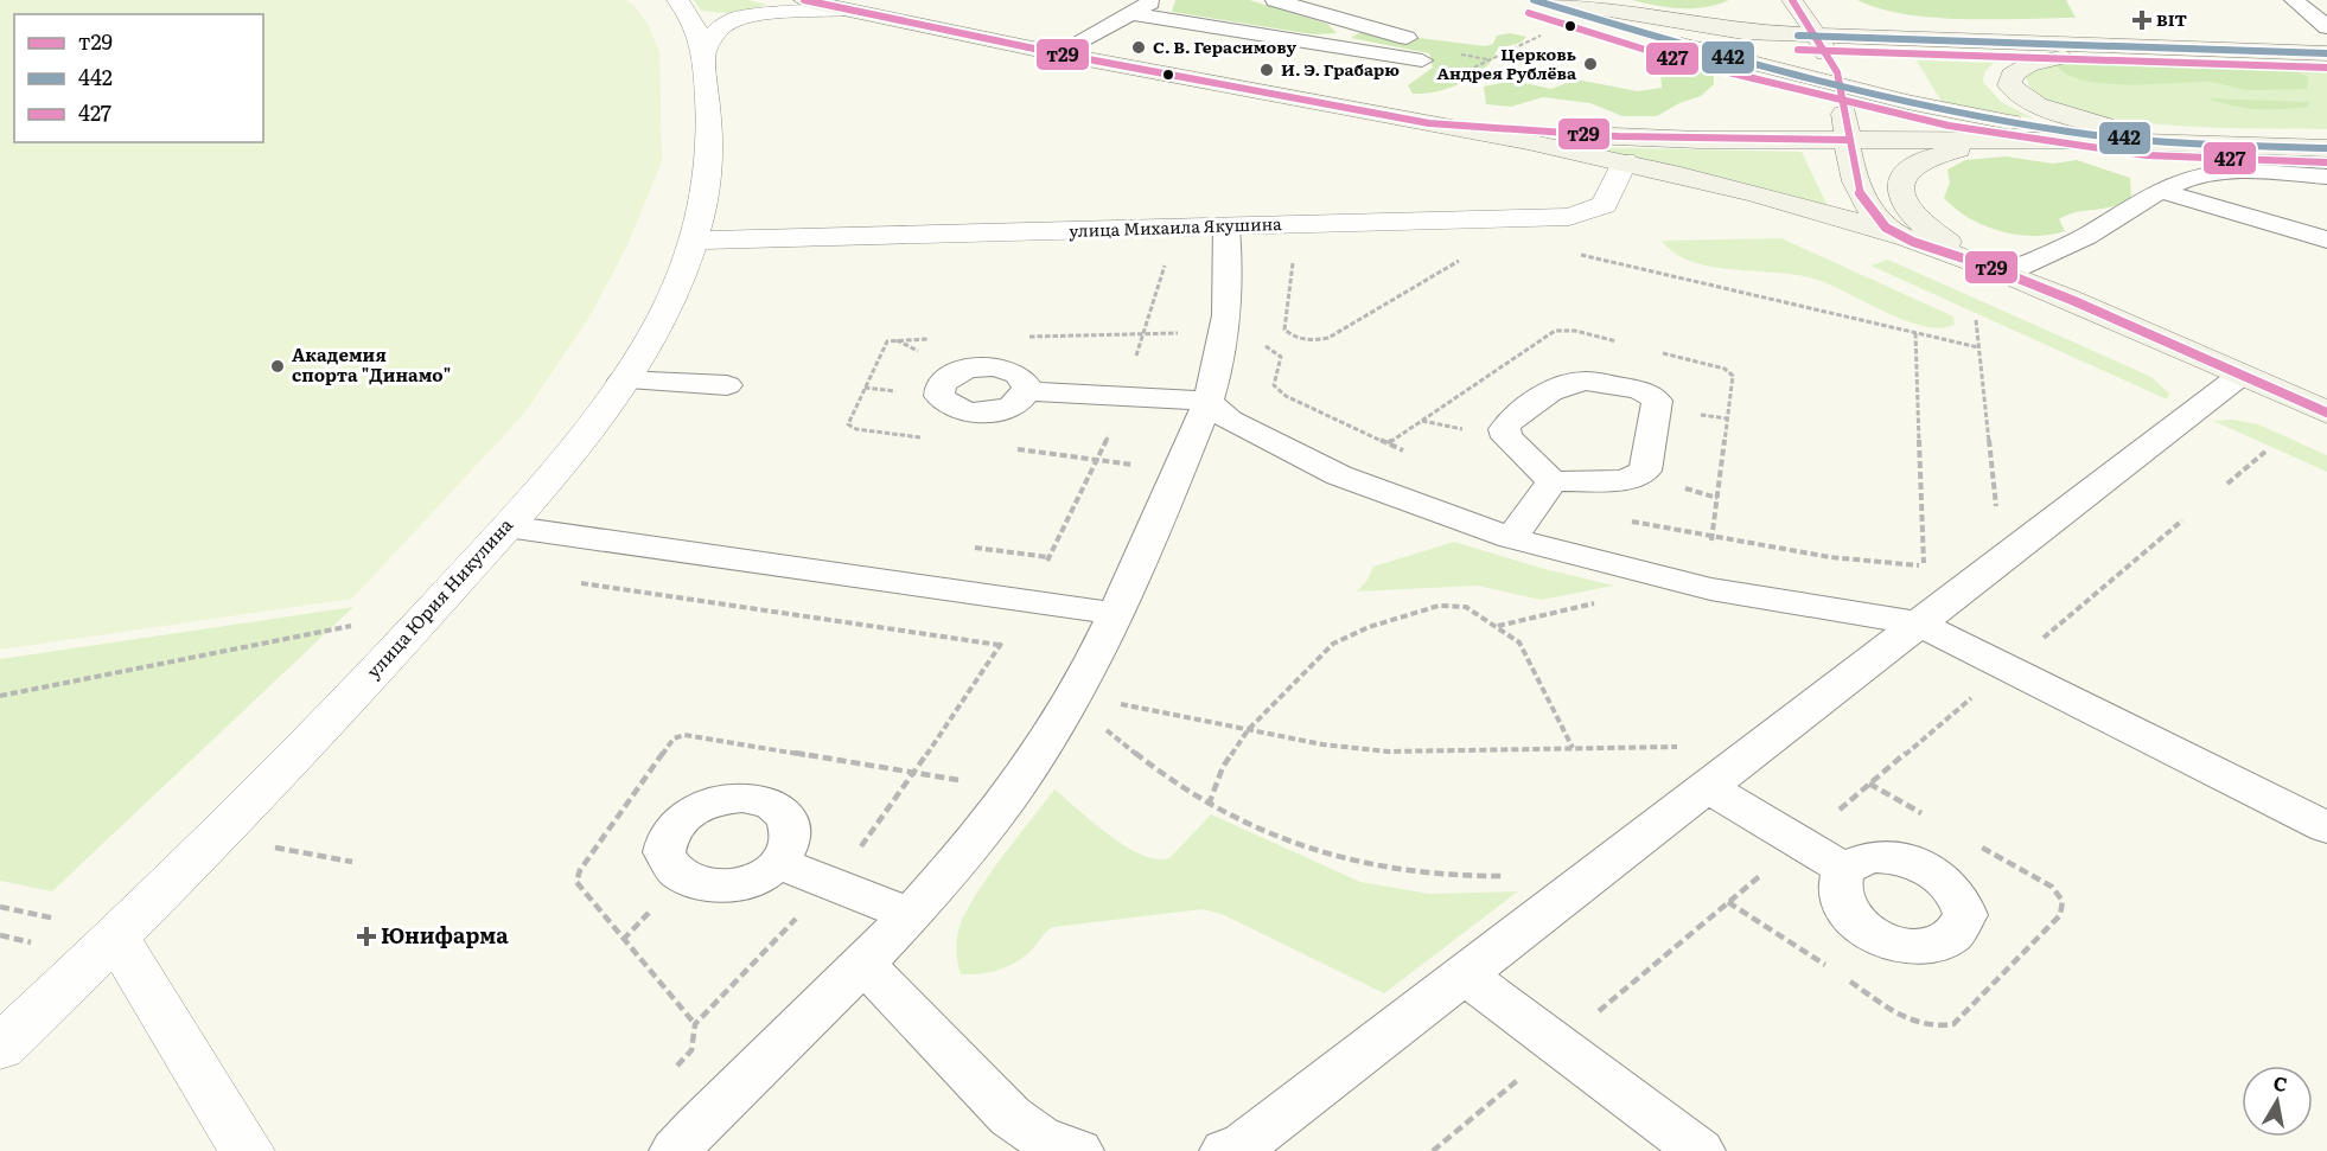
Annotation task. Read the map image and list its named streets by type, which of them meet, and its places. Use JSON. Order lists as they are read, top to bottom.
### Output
{
  "streets": {
    "street": ["улица Михаила Якушина", "улица Юрия Никулина"]
  },
  "crossings": [
    ["улица Михаила Якушина", "улица Юрия Никулина"]
  ],
  "places": {
    "health": ["BIT", "Юнифарма"],
    "other": [
      "С. В. Герасимову",
      "Церковь Андрея Рублёва",
      "И. Э. Грабарю",
      "Академия спорта \"Динамо\""
    ]
  },
  "lines": ["transit line т29", "transit line 442", "transit line 427"],
  "legend": ["т29", "442", "427"],
  "north": "top"
}
